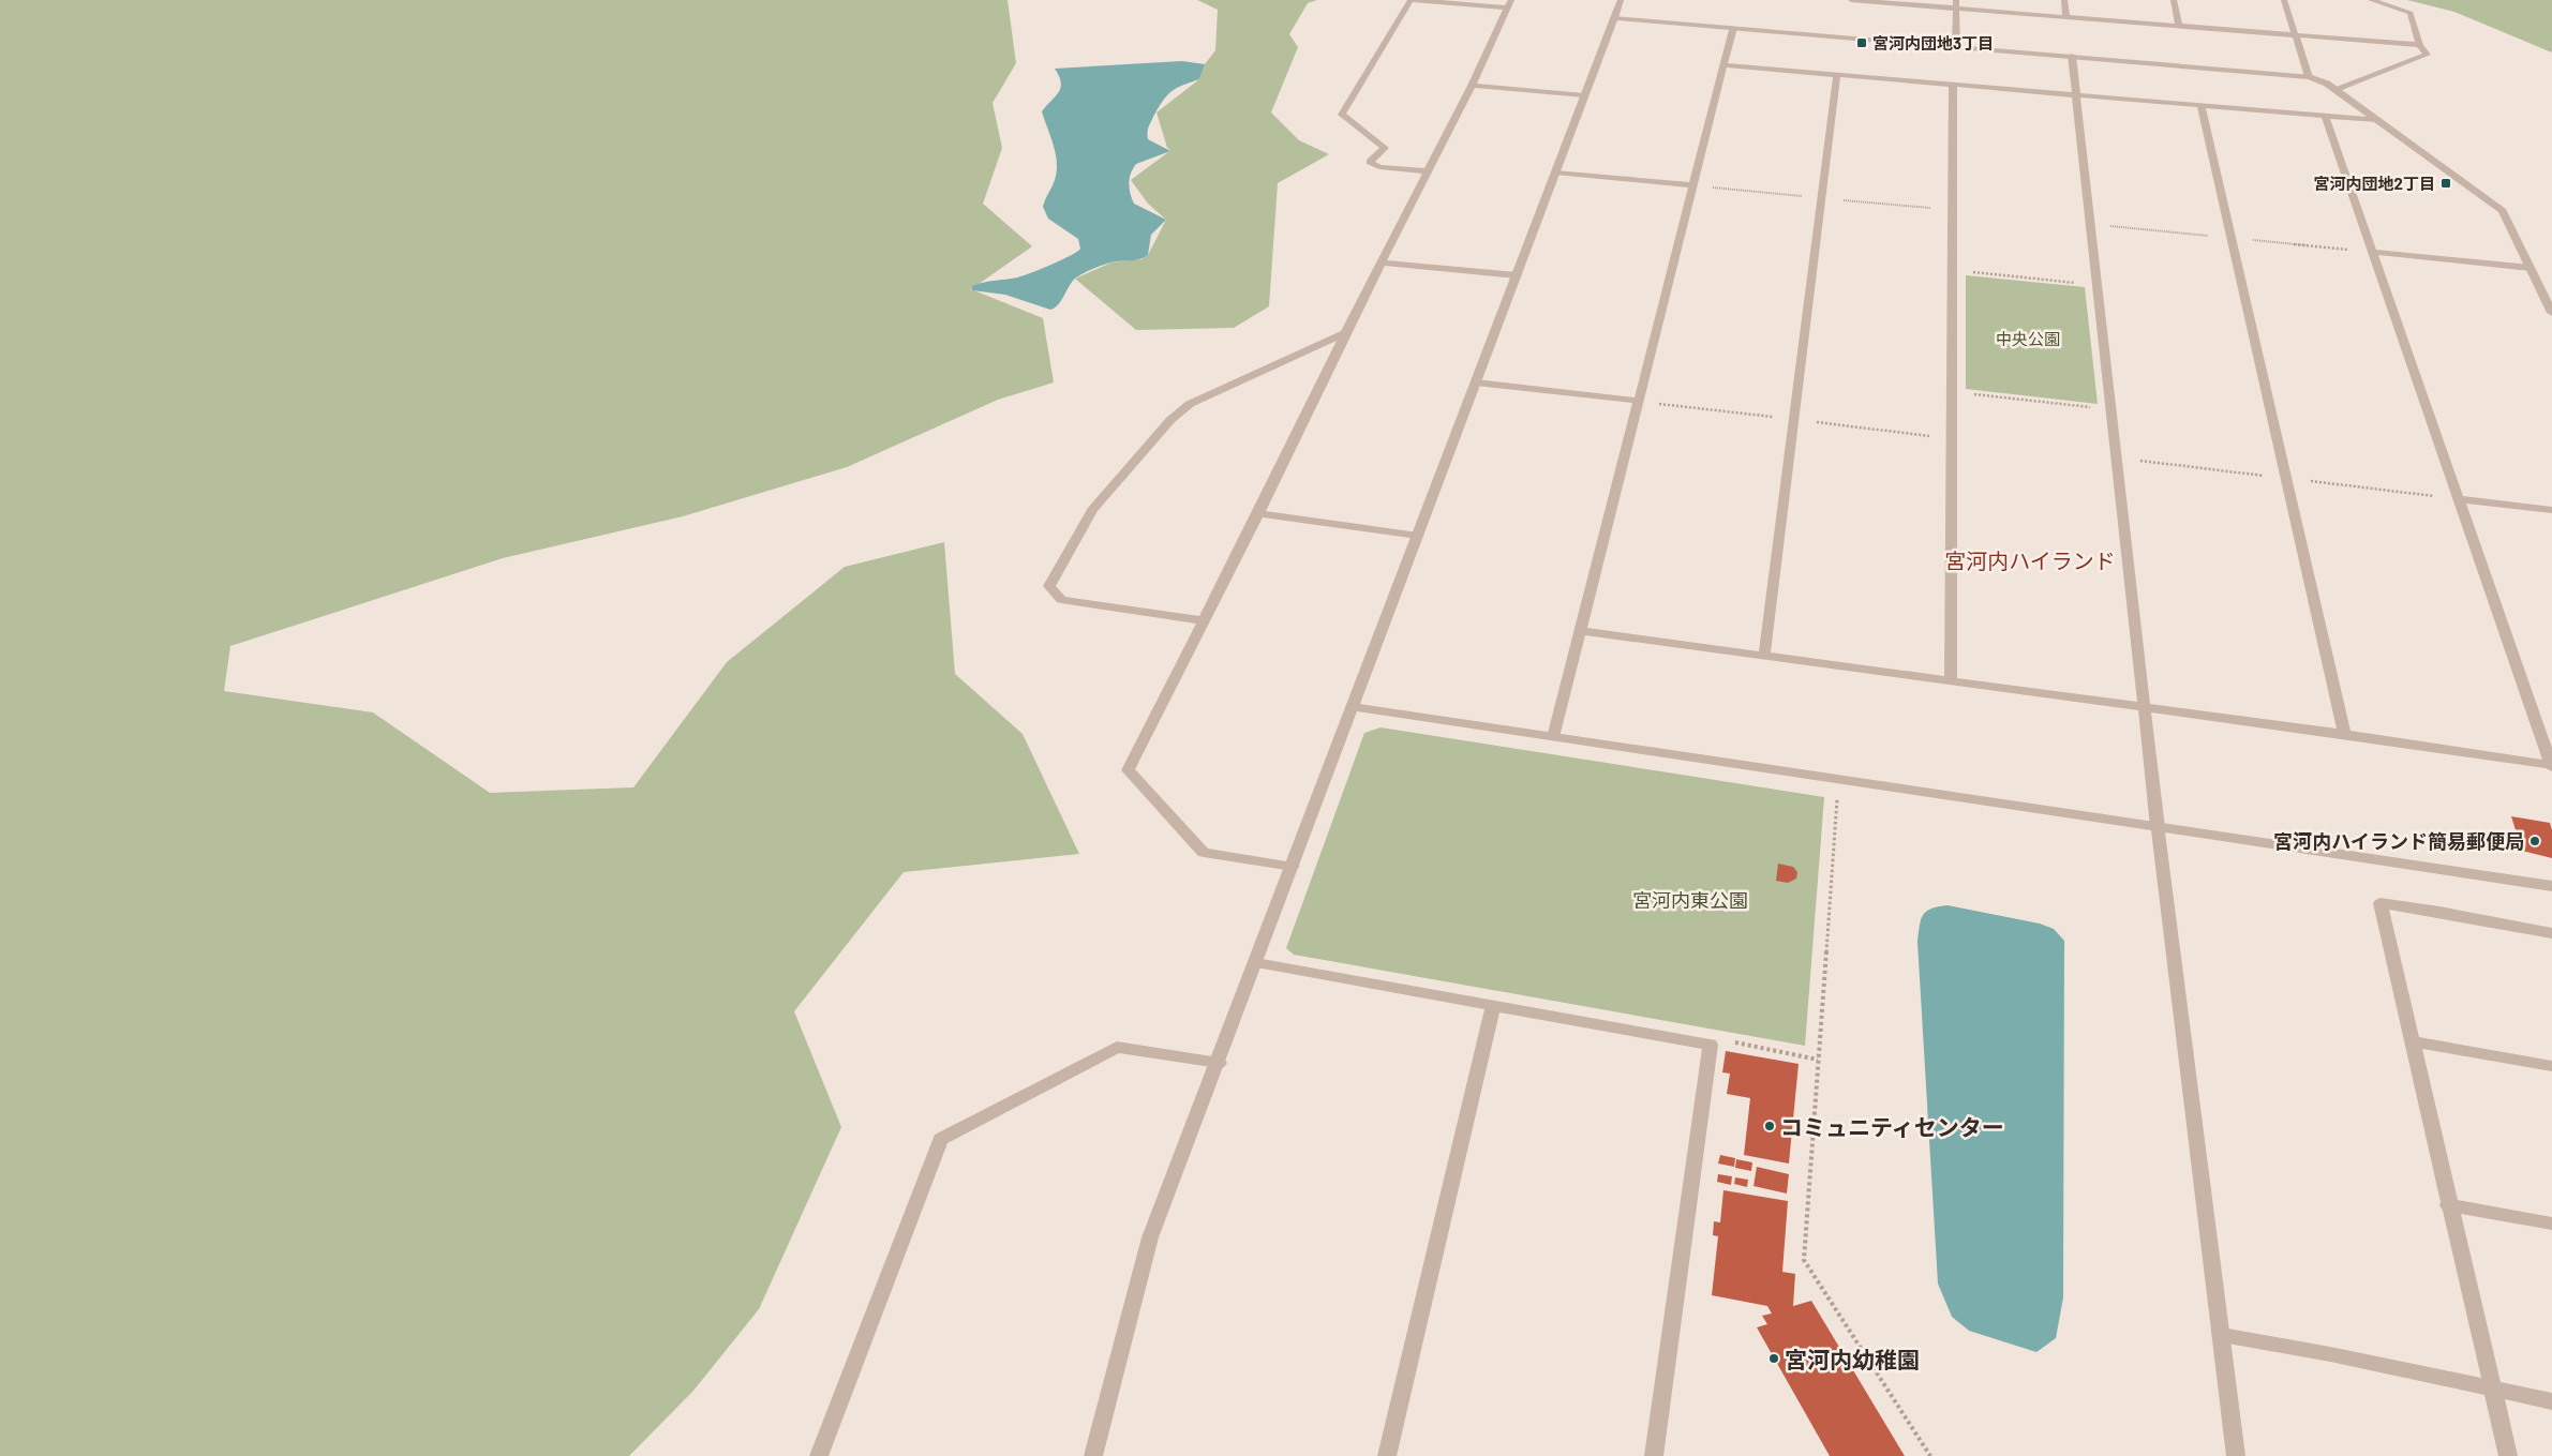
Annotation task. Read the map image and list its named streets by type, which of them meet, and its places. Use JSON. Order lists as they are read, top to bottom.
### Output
{
  "districts": ["宮河内ハイランド"],
  "parks": ["中央公園", "宮河内東公園"],
  "places": {
    "transit": ["宮河内団地3丁目", "宮河内団地2丁目"],
    "other": ["宮河内ハイランド簡易郵便局", "コミュニティセンター", "宮河内幼稚園"]
  }
}
